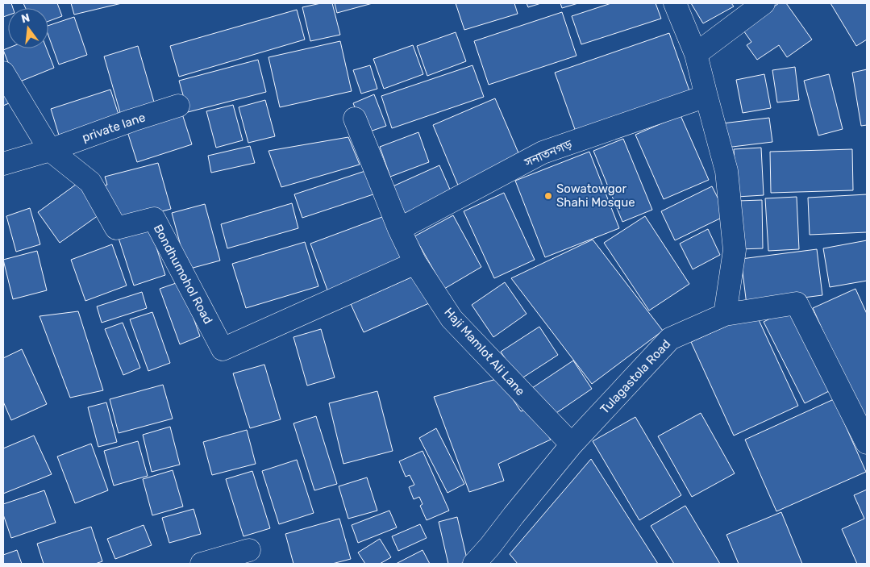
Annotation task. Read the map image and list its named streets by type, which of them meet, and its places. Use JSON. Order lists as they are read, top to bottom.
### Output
{
  "streets": {
    "street": [
      "private lane",
      "সনাতনগড়",
      "Bondhumohol Road",
      "Haji Mamlot Ali Lane",
      "Tulagastola Road"
    ]
  },
  "crossings": [
    ["private lane", "Bondhumohol Road"],
    ["সনাতনগড়", "Haji Mamlot Ali Lane"],
    ["Bondhumohol Road", "Haji Mamlot Ali Lane"],
    ["Haji Mamlot Ali Lane", "Tulagastola Road"]
  ],
  "places": ["Sowatowgor Shahi Mosque"],
  "north": "top"
}
